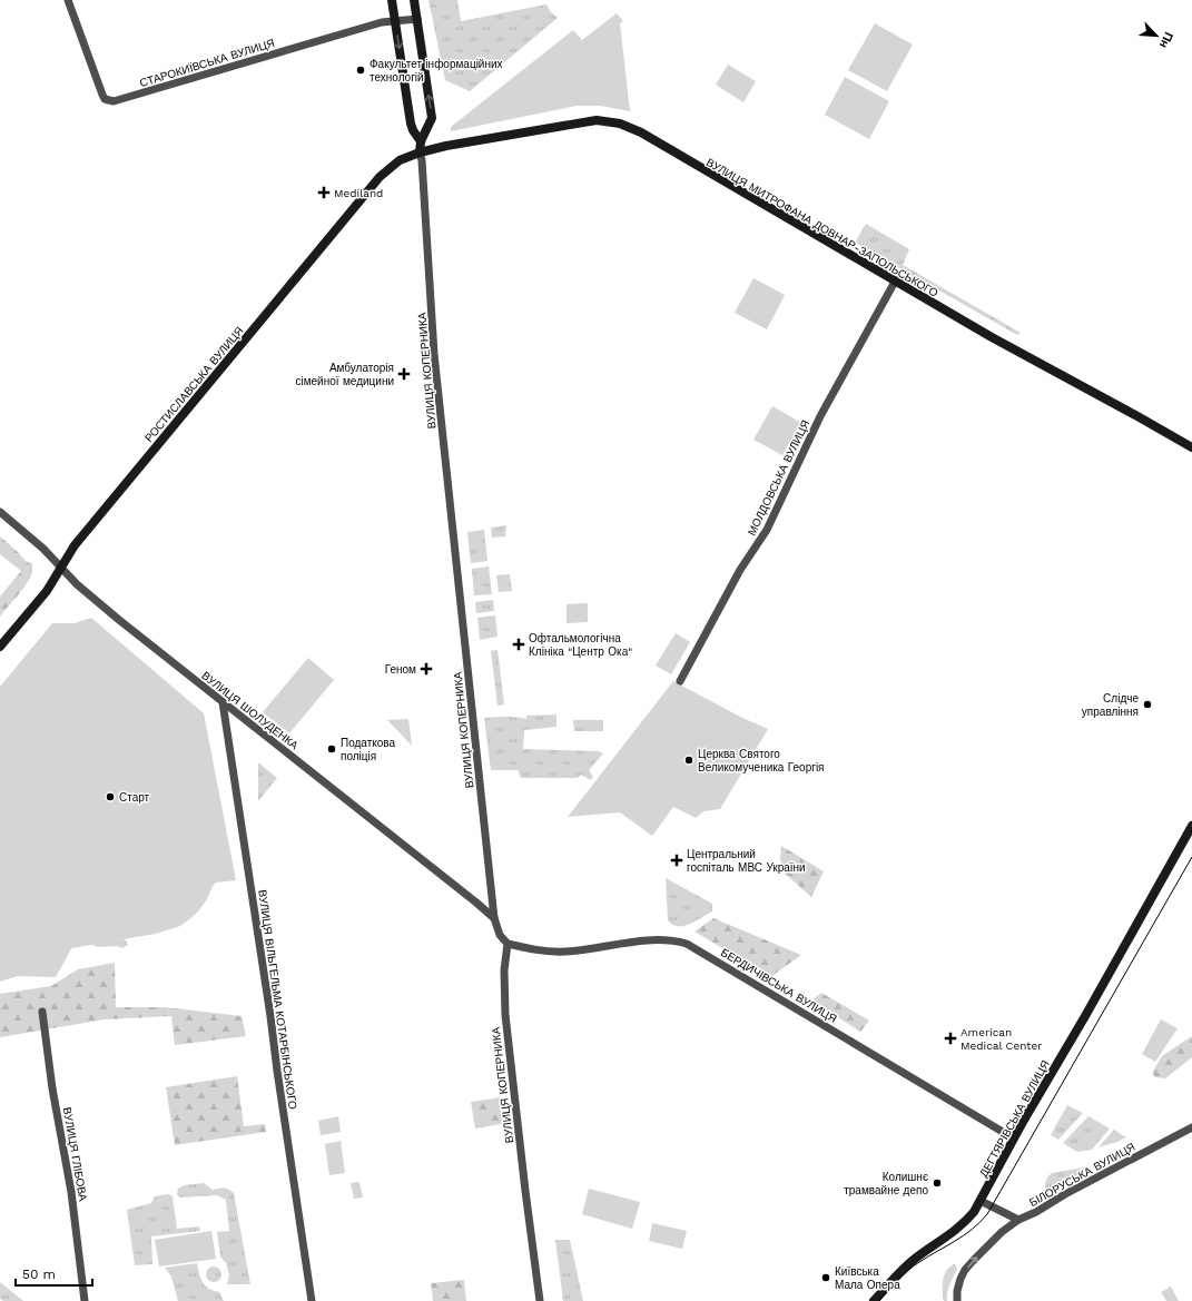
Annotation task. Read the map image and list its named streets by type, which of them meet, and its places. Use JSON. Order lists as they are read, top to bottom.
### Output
{
  "streets": {
    "street": [
      "СТАРОКИЇВСЬКА ВУЛИЦЯ",
      "ВУЛИЦЯ МИТРОФАНА ДОВНАР-ЗАПОЛЬСЬКОГО",
      "ВУЛИЦЯ КОПЕРНИКА",
      "РОСТИСЛАВСЬКА ВУЛИЦЯ",
      "МОЛДОВСЬКА ВУЛИЦЯ",
      "ВУЛИЦЯ ШОЛУДЕНКА",
      "БЕРДИЧІВСЬКА ВУЛИЦЯ",
      "ВУЛИЦЯ ВІЛЬГЕЛЬМА КОТАРБІНСЬКОГО",
      "ДЕГТЯРІВСЬКА ВУЛИЦЯ",
      "ВУЛИЦЯ ГЛІБОВА",
      "БІЛОРУСЬКА ВУЛИЦЯ"
    ]
  },
  "crossings": [
    ["ВУЛИЦЯ МИТРОФАНА ДОВНАР-ЗАПОЛЬСЬКОГО", "ВУЛИЦЯ КОПЕРНИКА"],
    ["ВУЛИЦЯ МИТРОФАНА ДОВНАР-ЗАПОЛЬСЬКОГО", "РОСТИСЛАВСЬКА ВУЛИЦЯ"],
    ["ВУЛИЦЯ МИТРОФАНА ДОВНАР-ЗАПОЛЬСЬКОГО", "МОЛДОВСЬКА ВУЛИЦЯ"],
    ["ВУЛИЦЯ КОПЕРНИКА", "РОСТИСЛАВСЬКА ВУЛИЦЯ"],
    ["ВУЛИЦЯ КОПЕРНИКА", "ВУЛИЦЯ ШОЛУДЕНКА"],
    ["ВУЛИЦЯ КОПЕРНИКА", "БЕРДИЧІВСЬКА ВУЛИЦЯ"],
    ["РОСТИСЛАВСЬКА ВУЛИЦЯ", "ВУЛИЦЯ ШОЛУДЕНКА"],
    ["ВУЛИЦЯ ШОЛУДЕНКА", "ВУЛИЦЯ ВІЛЬГЕЛЬМА КОТАРБІНСЬКОГО"],
    ["БЕРДИЧІВСЬКА ВУЛИЦЯ", "ДЕГТЯРІВСЬКА ВУЛИЦЯ"]
  ],
  "places": {
    "other": [
      "Факультет інформаційних технологій",
      "Слідче управління",
      "Податкова поліція",
      "Церква Святого Великомученика Георгія",
      "Старт",
      "Колишнє трамвайне депо",
      "Київська Мала Опера"
    ],
    "health": [
      "Mediland",
      "Амбулаторія сімейної медицини",
      "Офтальмологічна Клініка \"Центр Ока\"",
      "Геном",
      "Центральний госпіталь МВС України",
      "American Medical Center"
    ]
  },
  "scale_bar": "50 m",
  "north": "bottom right"
}
